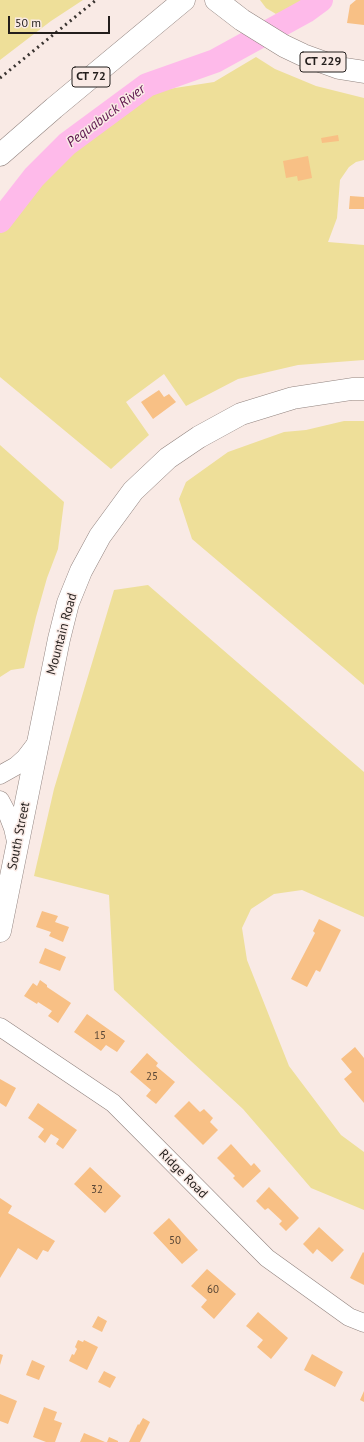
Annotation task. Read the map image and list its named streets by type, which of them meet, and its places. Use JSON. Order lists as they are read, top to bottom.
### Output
{
  "streets": {
    "main road": [
      "CT 229",
      "CT 72",
      "Mountain Road",
      "South Street"
    ],
    "street": ["Ridge Road"]
  },
  "crossings": [
    ["Mountain Road", "South Street"]
  ],
  "water": ["Pequabuck River"],
  "house_numbers": [
    "15",
    "25",
    "32",
    "50",
    "60"
  ],
  "scale_bar": "50 m"
}
